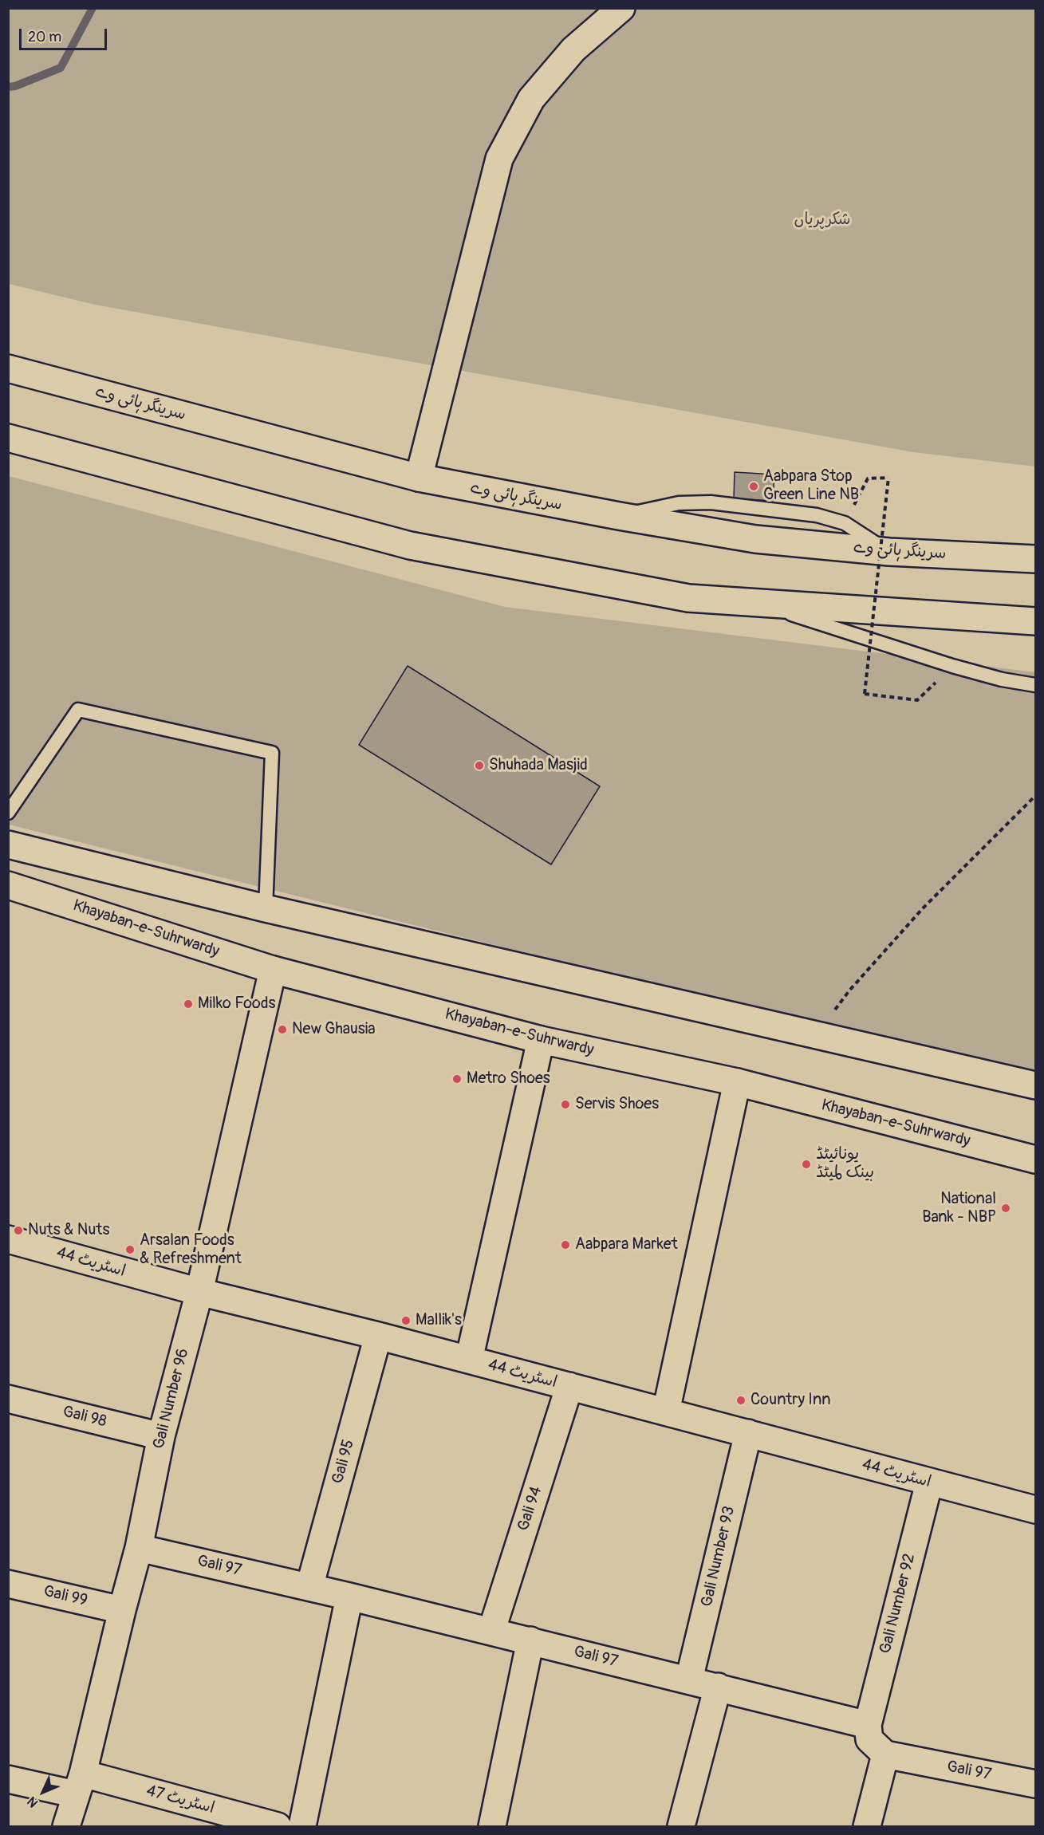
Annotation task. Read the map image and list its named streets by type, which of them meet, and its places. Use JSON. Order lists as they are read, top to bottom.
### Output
{
  "streets": {
    "main road": [
      "سرینگر ہائی وے",
      "Khayaban-e-Suhrwardy",
      "اسٹریٹ 44",
      "Gali Number 96",
      "Gali 98",
      "Gali 95",
      "Gali 94",
      "Gali Number 93",
      "Gali 97",
      "Gali 99",
      "Gali Number 92",
      "اسٹریٹ 47"
    ]
  },
  "crossings": [
    ["Khayaban-e-Suhrwardy", "Gali Number 96"],
    ["اسٹریٹ 44", "Gali Number 96"],
    ["اسٹریٹ 44", "Gali 95"],
    ["اسٹریٹ 44", "Gali 94"],
    ["اسٹریٹ 44", "Gali Number 93"],
    ["اسٹریٹ 44", "Gali Number 92"],
    ["Gali Number 96", "Gali 98"],
    ["Gali Number 96", "Gali 97"],
    ["Gali Number 96", "Gali 99"],
    ["Gali Number 96", "اسٹریٹ 47"],
    ["Gali 95", "Gali 97"],
    ["Gali 94", "Gali 97"],
    ["Gali Number 93", "Gali 97"],
    ["Gali 97", "Gali Number 92"]
  ],
  "parks": ["شکرپریاں"],
  "places": [
    "Aabpara Stop Green Line NB",
    "Shuhada Masjid",
    "Milko Foods",
    "New Ghausia",
    "Metro Shoes",
    "Servis Shoes",
    "یونائیٹڈ بینک لمیٹڈ",
    "National Bank - NBP",
    "Nuts & Nuts",
    "Aabpara Market",
    "Arsalan Foods & Refreshment",
    "Mallik's",
    "Country Inn"
  ],
  "scale_bar": "20 m",
  "north": "bottom left"
}
